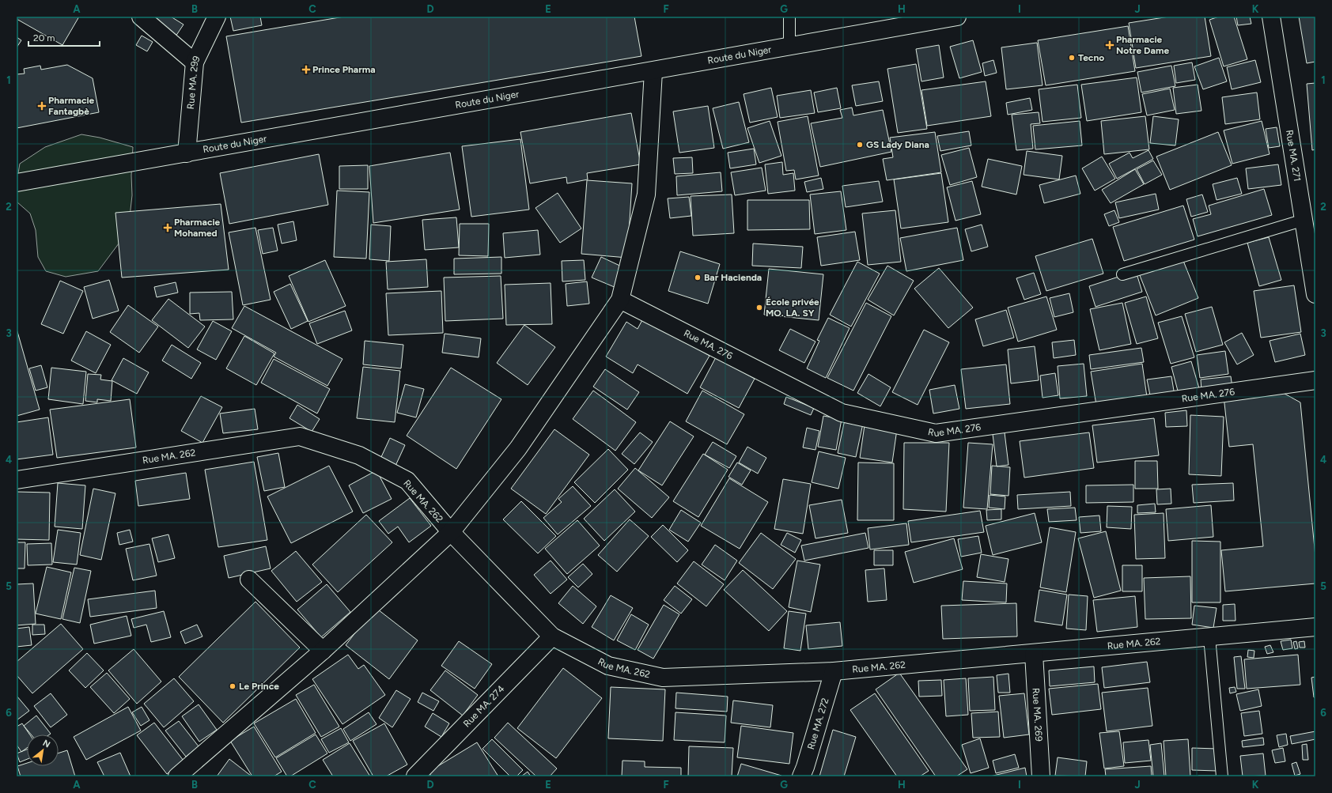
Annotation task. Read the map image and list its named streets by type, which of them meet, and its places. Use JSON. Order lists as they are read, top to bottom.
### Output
{
  "streets": {
    "street": [
      "Route du Niger",
      "Rue MA. 299",
      "Rue MA. 271",
      "Rue MA. 276",
      "Rue MA. 262",
      "Rue MA. 274",
      "Rue MA. 269",
      "Rue MA. 272"
    ]
  },
  "crossings": [
    ["Route du Niger", "Rue MA. 299"],
    ["Rue MA. 262", "Rue MA. 274"],
    ["Rue MA. 262", "Rue MA. 269"],
    ["Rue MA. 262", "Rue MA. 272"]
  ],
  "places": {
    "health": [
      "Pharmacie Notre Dame",
      "Prince Pharma",
      "Pharmacie Fantagbè",
      "Pharmacie Mohamed"
    ],
    "other": [
      "Tecno",
      "GS Lady Diana",
      "Bar Hacienda",
      "École privée MO. LA. SY",
      "Le Prince"
    ]
  },
  "scale_bar": "20 m",
  "north": "top right",
  "grid": {
    "columns": [
      "A",
      "B",
      "C",
      "D",
      "E",
      "F",
      "G",
      "H",
      "I",
      "J",
      "K"
    ],
    "rows": [
      "1",
      "2",
      "3",
      "4",
      "5",
      "6"
    ]
  }
}
